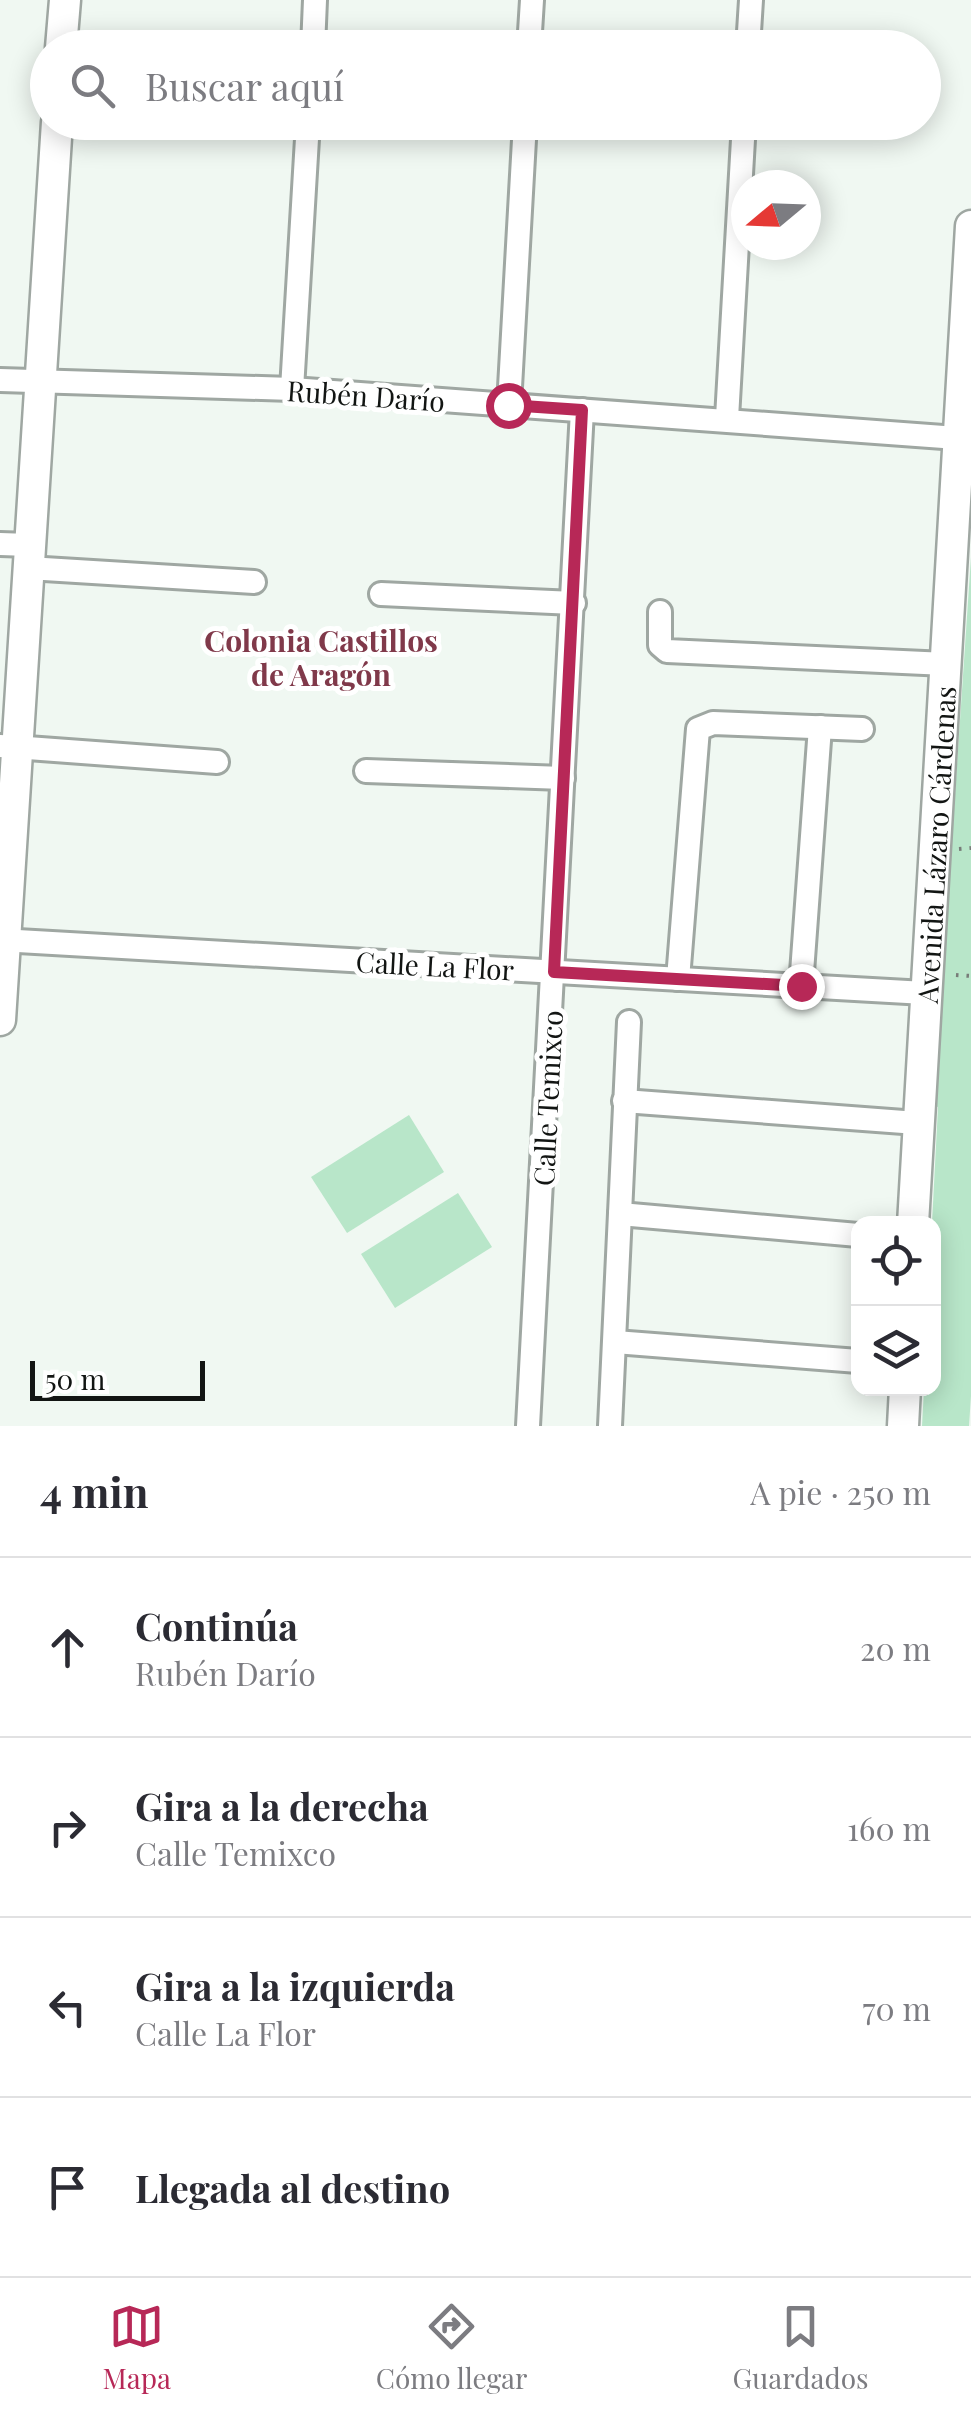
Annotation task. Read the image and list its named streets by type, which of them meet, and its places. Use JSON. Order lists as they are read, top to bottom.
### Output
{
  "streets": {
    "street": [
      "Rubén Darío",
      "Avenida Lázaro Cárdenas",
      "Calle La Flor",
      "Calle Temixco"
    ]
  },
  "crossings": [
    ["Rubén Darío", "Avenida Lázaro Cárdenas"],
    ["Rubén Darío", "Calle Temixco"],
    ["Avenida Lázaro Cárdenas", "Calle La Flor"],
    ["Calle La Flor", "Calle Temixco"]
  ],
  "districts": ["Colonia Castillos de Aragón"],
  "scale_bar": "50 m",
  "north": "left",
  "page": {
    "search": "Buscar aquí",
    "scale": "50 m",
    "heading": ["4 min", "A pie · 250 m"],
    "list": [
      ["Continúa", "Rubén Darío", "20 m"],
      ["Gira a la derecha", "Calle Temixco", "160 m"],
      ["Gira a la izquierda", "Calle La Flor", "70 m"],
      "Llegada al destino"
    ],
    "nav": ["Mapa", "Cómo llegar", "Guardados"]
  }
}
